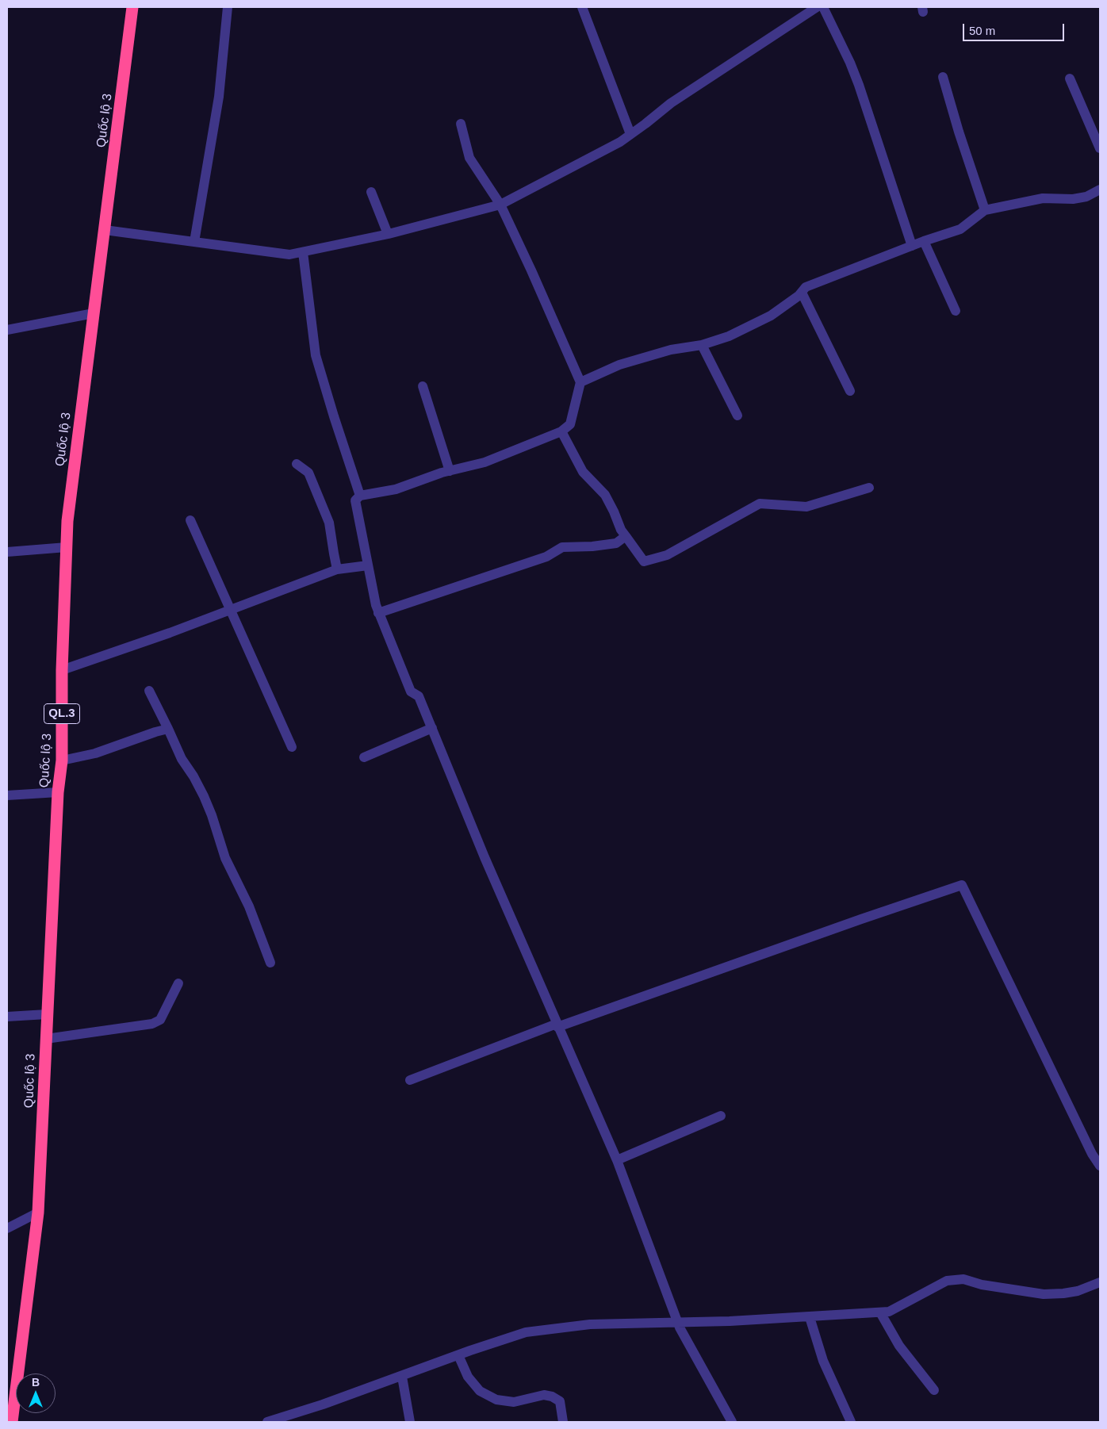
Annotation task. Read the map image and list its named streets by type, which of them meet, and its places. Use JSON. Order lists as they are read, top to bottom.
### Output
{
  "streets": {
    "highway": ["Quốc lộ 3", "QL.3"]
  },
  "scale_bar": "50 m",
  "north": "top"
}
